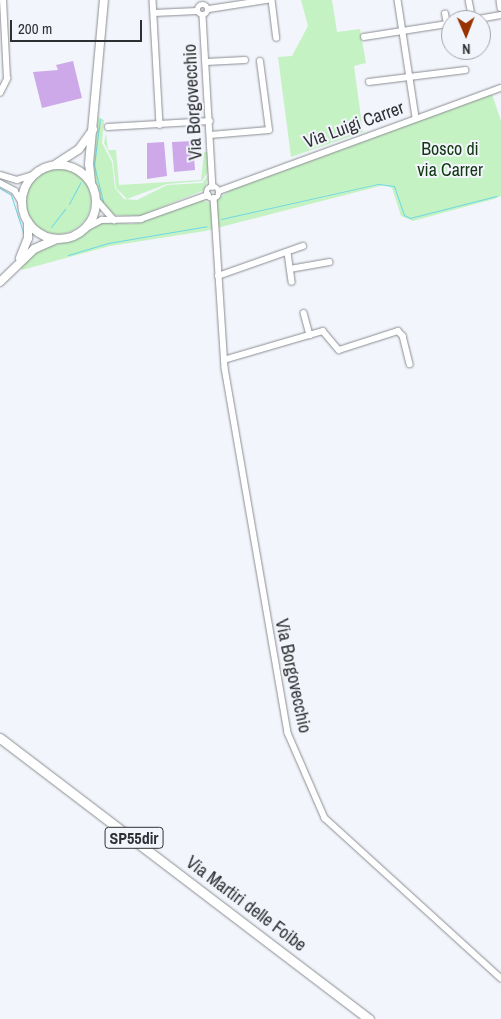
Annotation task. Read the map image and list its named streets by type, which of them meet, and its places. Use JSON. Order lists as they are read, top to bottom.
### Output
{
  "streets": {
    "highway": ["SP55dir", "Via Martiri delle Foibe"],
    "street": ["Via Borgovecchio", "Via Luigi Carrer"]
  },
  "parks": ["Bosco di via Carrer"],
  "scale_bar": "200 m",
  "north": "bottom"
}
